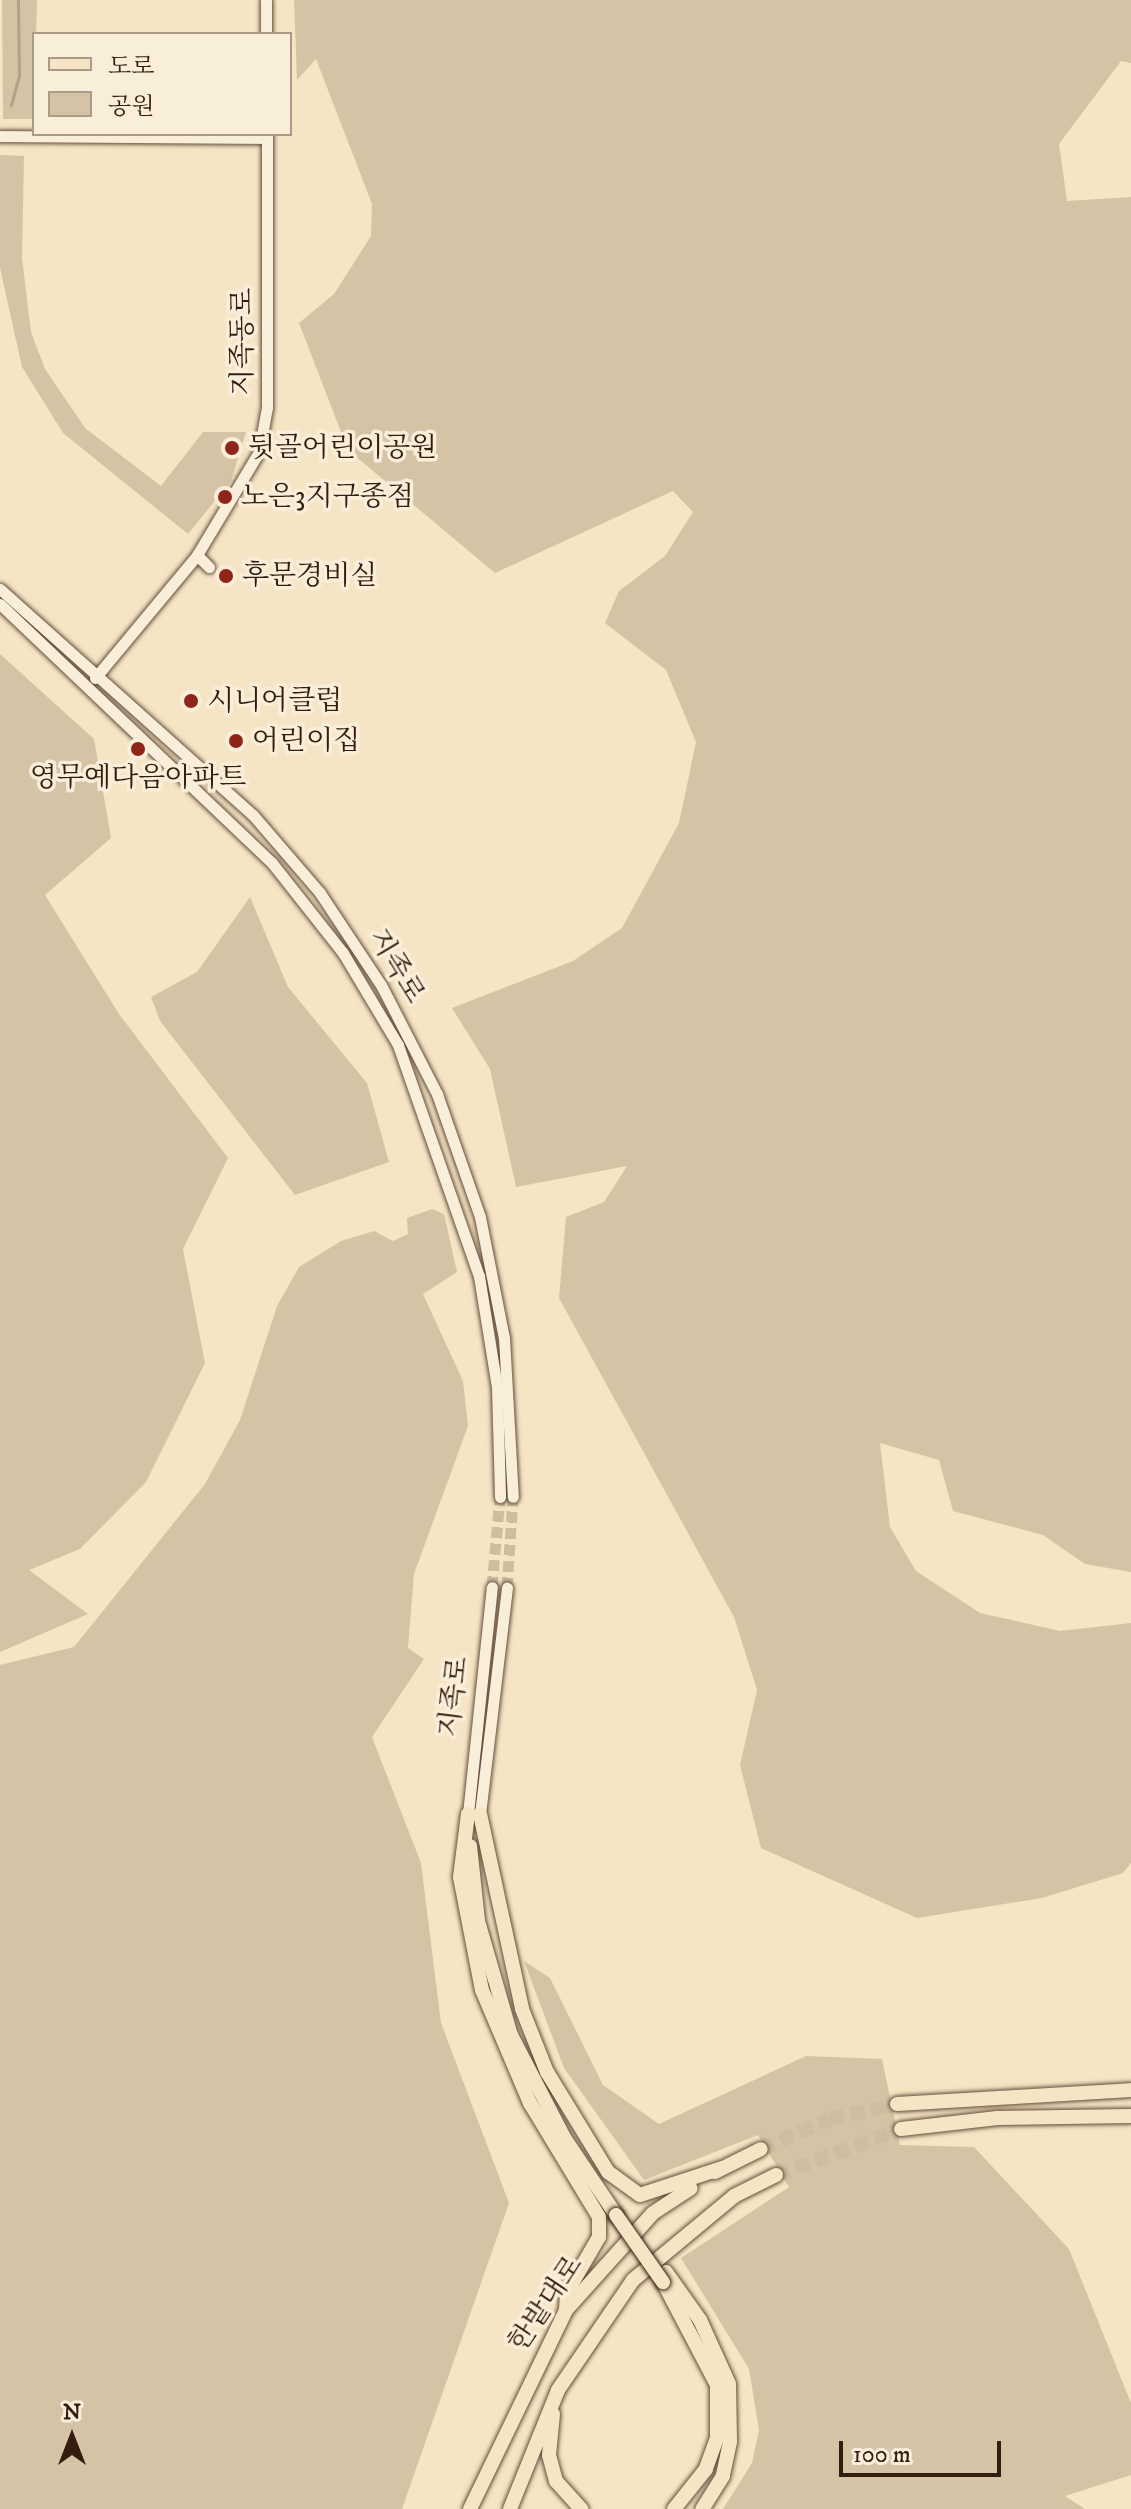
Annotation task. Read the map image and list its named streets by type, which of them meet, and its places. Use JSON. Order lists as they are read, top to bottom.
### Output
{
  "streets": {
    "main road": ["한밭대로"],
    "street": ["지족동로", "지족로"]
  },
  "crossings": [
    ["지족동로", "지족로"]
  ],
  "places": [
    "뒷골어린이공원",
    "노은3지구종점",
    "후문경비실",
    "시니어클럽",
    "어린이집",
    "영무예다음아파트"
  ],
  "legend": ["도로", "공원"],
  "scale_bar": "100 m",
  "north": "top"
}
